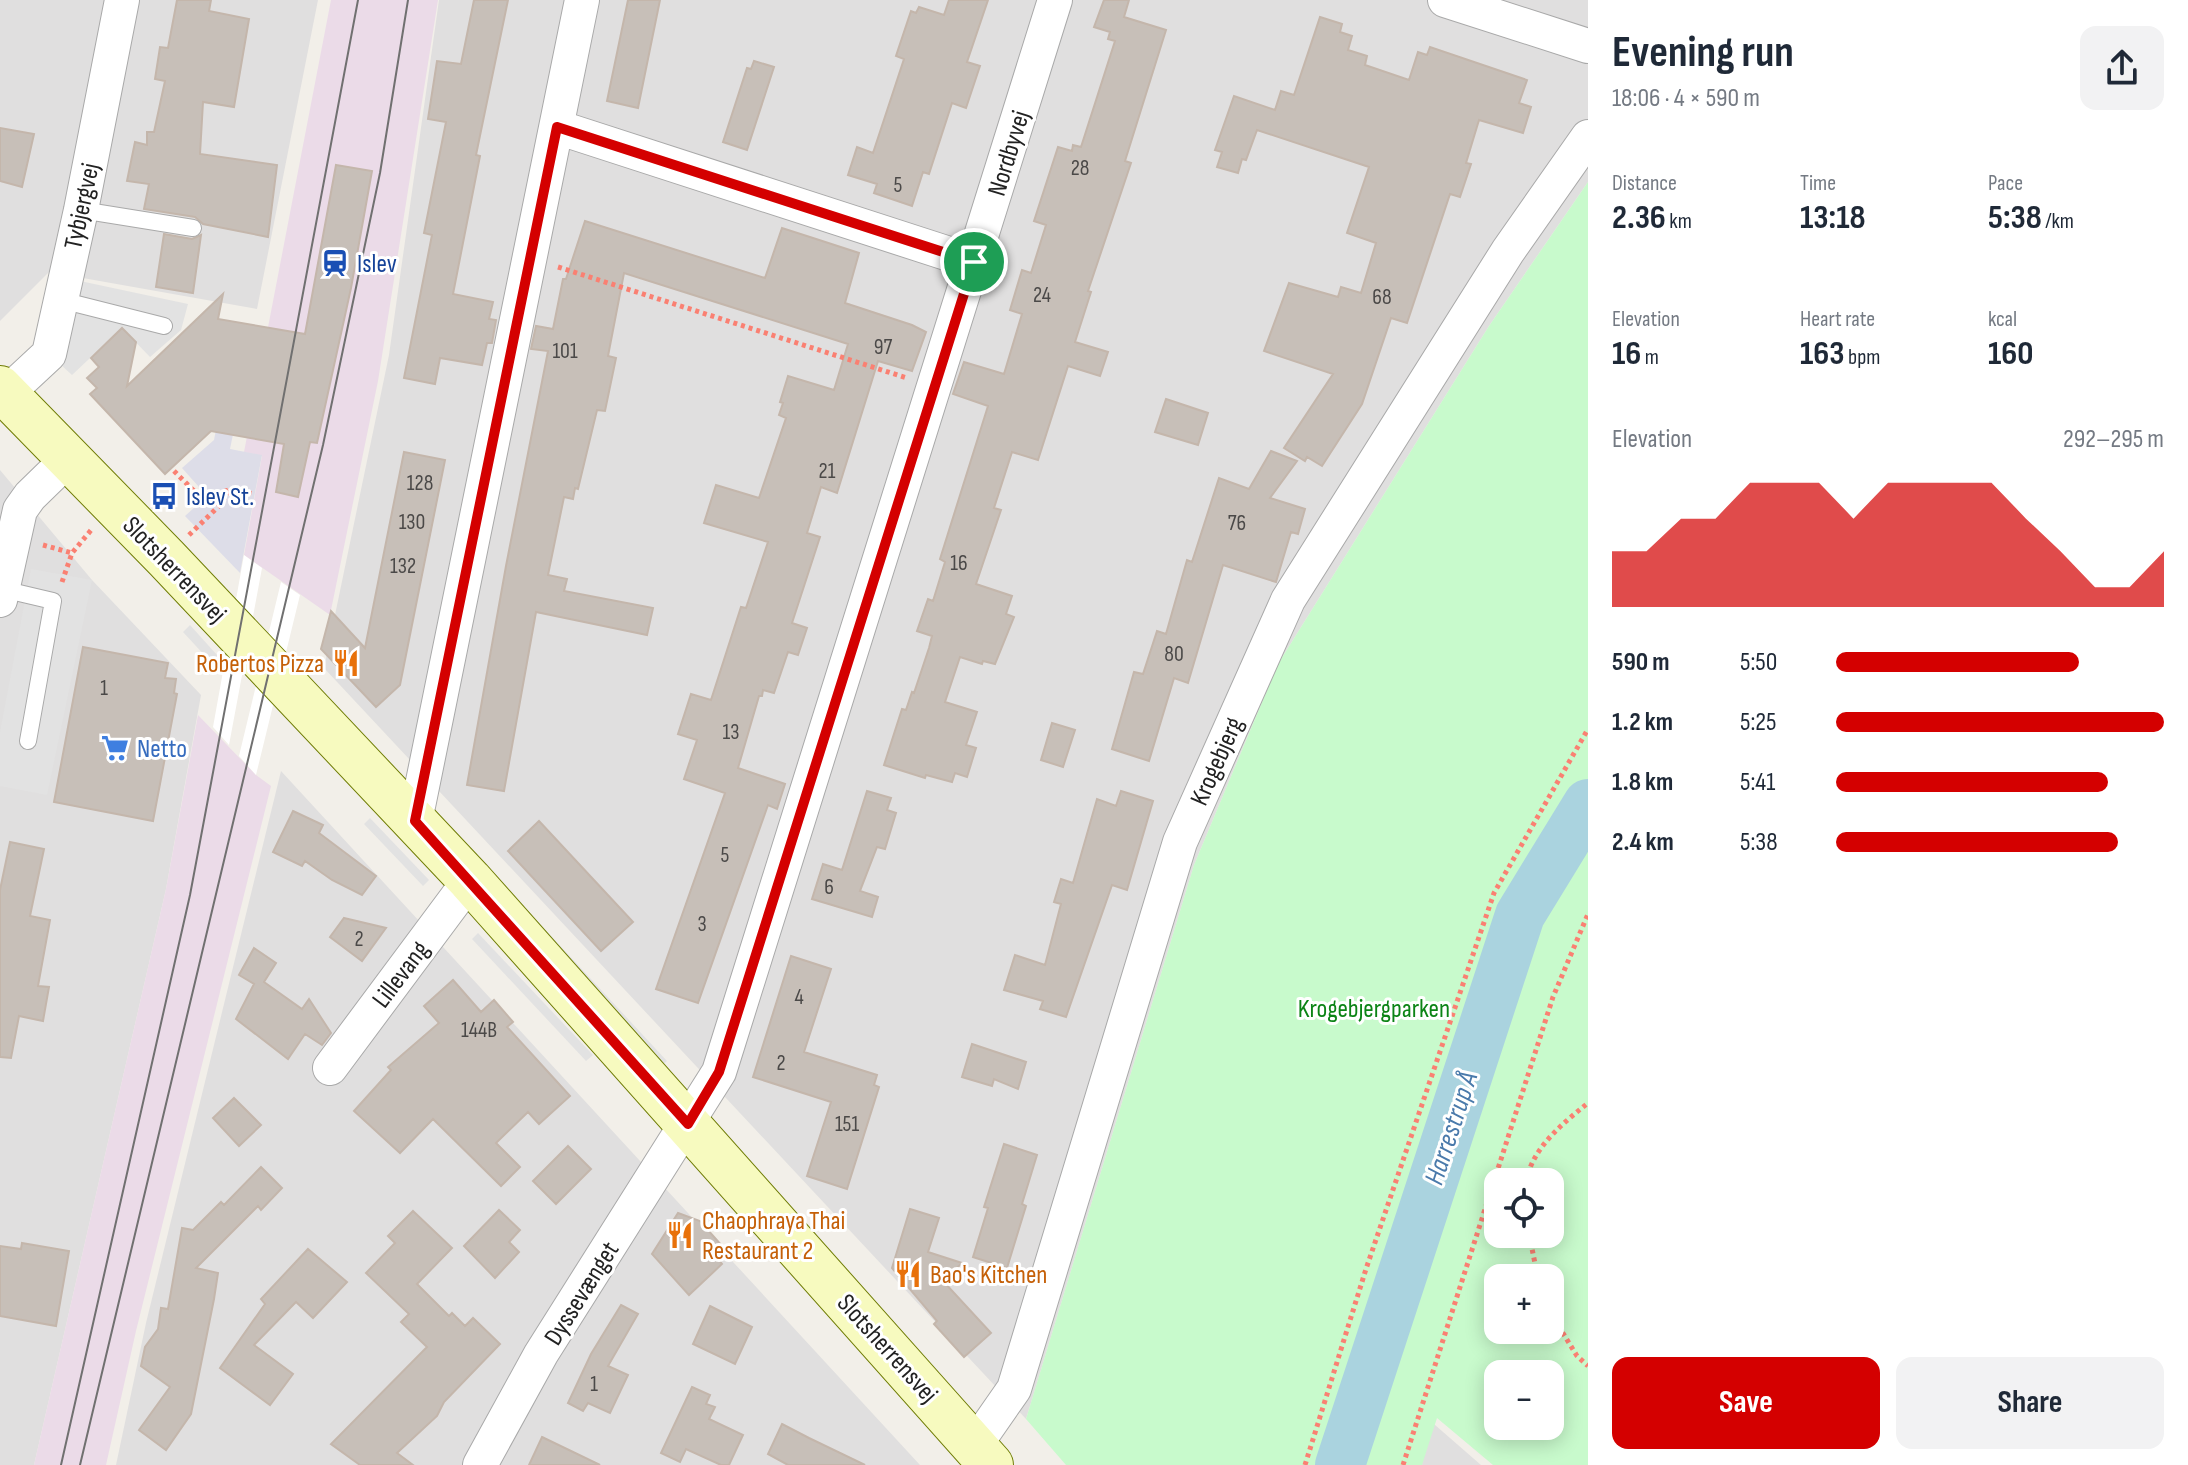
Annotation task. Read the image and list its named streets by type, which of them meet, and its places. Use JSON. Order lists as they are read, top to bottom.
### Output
{
  "streets": {
    "street": [
      "Nordbyvej",
      "Tybjergvej",
      "Slotsherrensvej",
      "Krogebjerg",
      "Lillevang",
      "Dyssevænget"
    ]
  },
  "crossings": [
    ["Nordbyvej", "Slotsherrensvej"],
    ["Nordbyvej", "Dyssevænget"],
    ["Tybjergvej", "Slotsherrensvej"],
    ["Slotsherrensvej", "Krogebjerg"],
    ["Slotsherrensvej", "Lillevang"],
    ["Slotsherrensvej", "Dyssevænget"]
  ],
  "water": ["Harrestrup Å"],
  "parks": ["Krogebjergparken"],
  "places": {
    "station": ["Islev"],
    "bus stop": ["Islev St."],
    "restaurant": ["Robertos Pizza", "Chaophraya Thai Restaurant 2", "Bao's Kitchen"],
    "supermarket": ["Netto"]
  },
  "house_numbers": [
    "28",
    "5",
    "24",
    "68",
    "97",
    "101",
    "21",
    "128",
    "130",
    "76",
    "16",
    "132",
    "80",
    "1",
    "13",
    "5",
    "6",
    "3",
    "2",
    "4",
    "144B",
    "2",
    "151",
    "1"
  ],
  "page": {
    "heading": ["Evening run", "18:06 · 4 × 590 m"],
    "stats": [
      ["Distance", "2.36 km"],
      ["Time", "13:18"],
      ["Pace", "5:38 /km"],
      ["Elevation", "16 m"],
      ["Heart rate", "163 bpm"],
      ["kcal", "160"]
    ],
    "chart": ["Elevation", "292–295 m"],
    "list": [
      {
        "name": "590 m",
        "note": "5:50"
      },
      {
        "name": "1.2 km",
        "note": "5:25"
      },
      {
        "name": "1.8 km",
        "note": "5:41"
      },
      {
        "name": "2.4 km",
        "note": "5:38"
      }
    ],
    "map_buttons": ["+", "−"],
    "buttons": ["Save", "Share"]
  }
}
